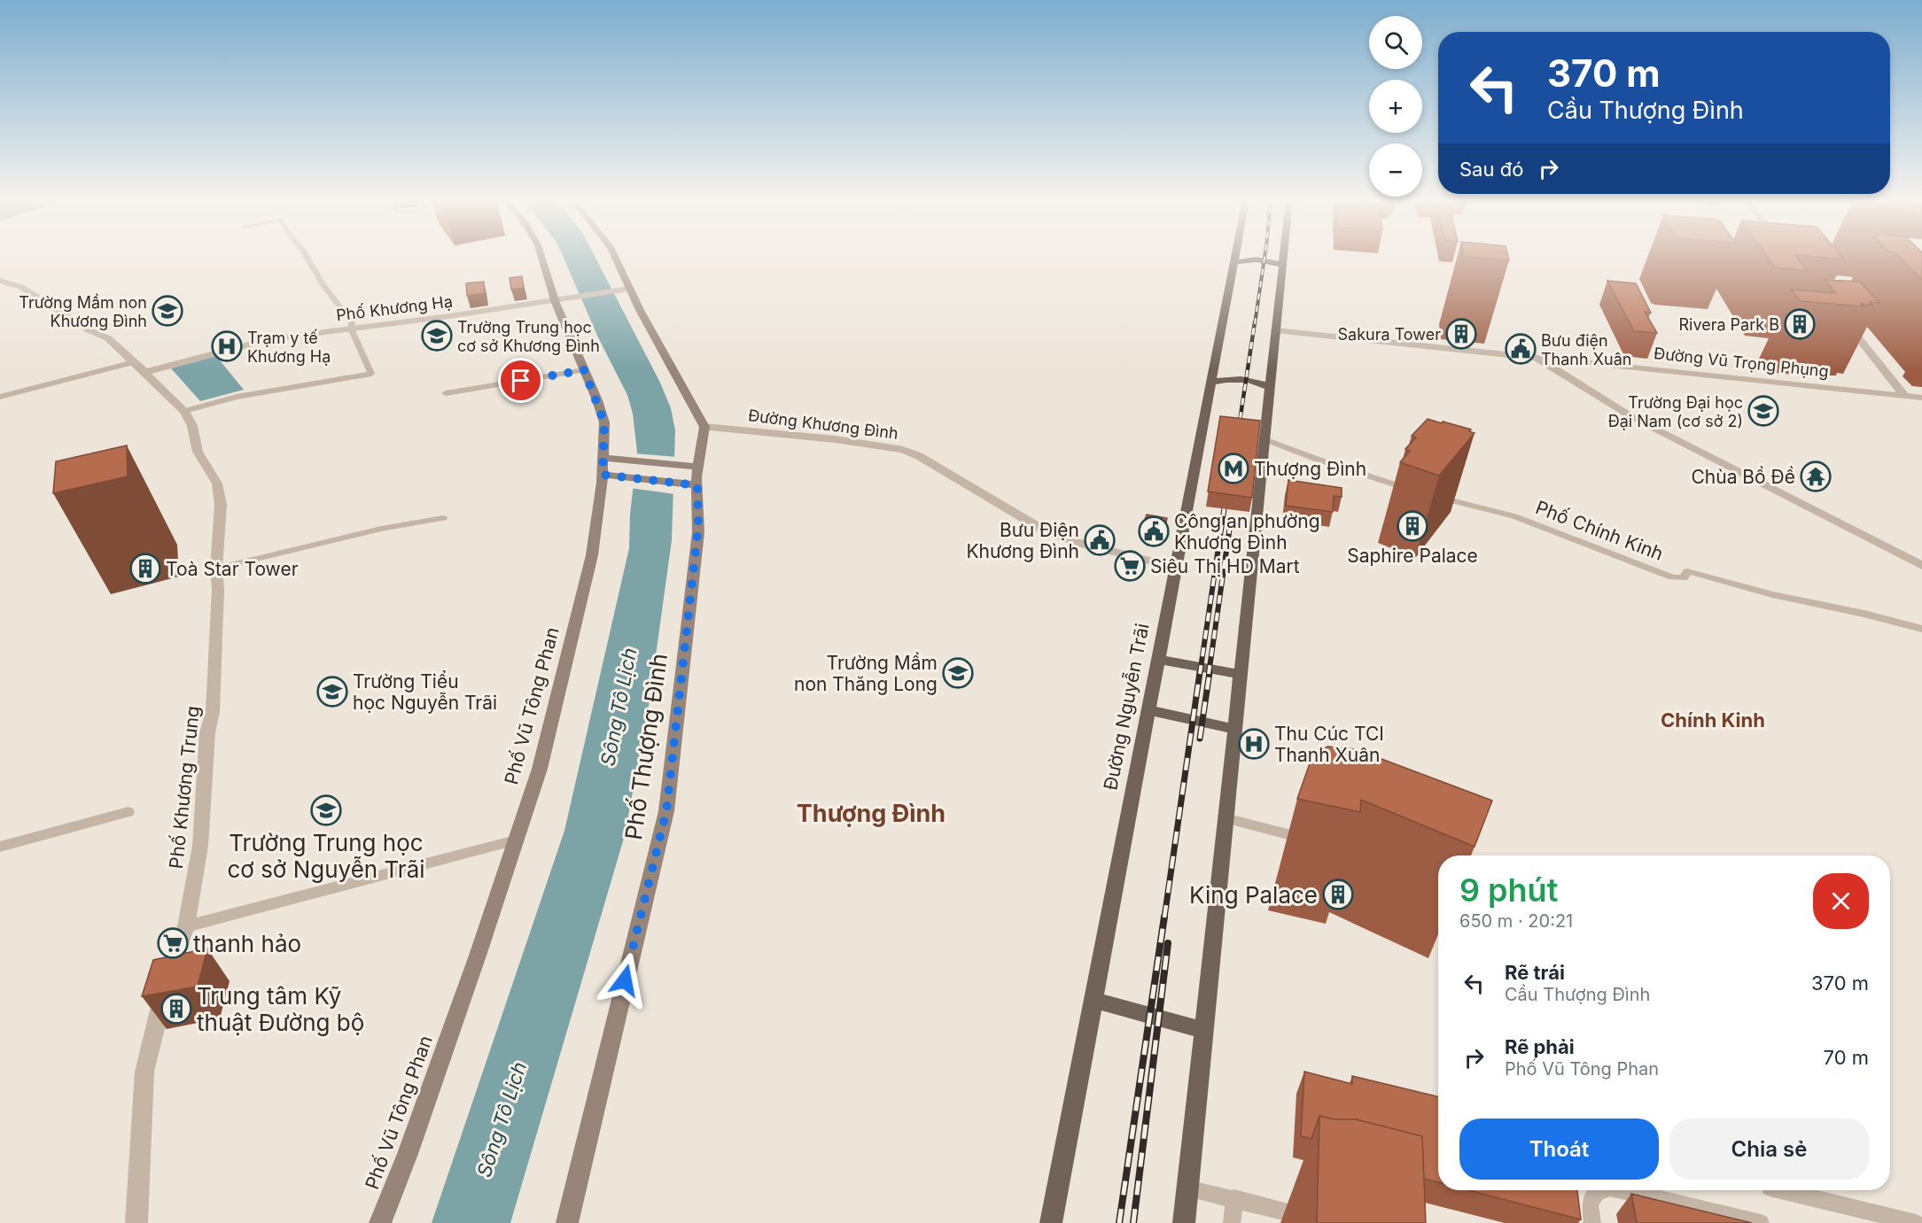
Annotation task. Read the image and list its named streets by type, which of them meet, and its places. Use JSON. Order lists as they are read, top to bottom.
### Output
{
  "streets": {
    "main road": ["Phố Vũ Tông Phan", "Đường Nguyễn Trãi", "Phố Thượng Đình"],
    "street": [
      "Phố Khương Hạ",
      "Đường Vũ Trọng Phụng",
      "Đường Khương Đình",
      "Phố Chính Kinh",
      "Phố Khương Trung"
    ]
  },
  "crossings": [
    ["Phố Khương Hạ", "Phố Vũ Tông Phan"],
    ["Phố Khương Hạ", "Phố Khương Trung"],
    ["Đường Khương Đình", "Đường Nguyễn Trãi"],
    ["Đường Khương Đình", "Phố Thượng Đình"]
  ],
  "districts": ["Chính Kinh", "Thượng Đình"],
  "water": ["Sông Tô Lịch"],
  "places": {
    "school or university": [
      "Trường Mầm non Khương Đình",
      "Trường Trung học cơ sở Khương Đình",
      "Trường Đại học Đại Nam (cơ sở 2)",
      "Trường Mầm non Thăng Long",
      "Trường Tiểu học Nguyễn Trãi",
      "Trường Trung học cơ sở Nguyễn Trãi"
    ],
    "building": [
      "Rivera Park B",
      "Sakura Tower",
      "Saphire Palace",
      "Toà Star Tower",
      "King Palace",
      "Trung tâm Kỹ thuật Đường bộ"
    ],
    "hospital": ["Trạm y tế Khương Hạ", "Thu Cúc TCI Thanh Xuân"],
    "public building": ["Bưu điện Thanh Xuân", "Công an phường Khương Đình", "Bưu Điện Khương Đình"],
    "metro station": ["Thượng Đình"],
    "temple": ["Chùa Bồ Đề"],
    "supermarket": ["Siêu Thị HD Mart", "thanh hảo"]
  },
  "page": {
    "map_buttons": ["+", "−"],
    "turn": ["370 m", "Cầu Thượng Đình"],
    "then": "Sau đó",
    "heading": ["9 phút", "650 m · 20:21"],
    "list": [
      {
        "name": "Rẽ trái",
        "note": "Cầu Thượng Đình",
        "value": "370 m"
      },
      {
        "name": "Rẽ phải",
        "note": "Phố Vũ Tông Phan",
        "value": "70 m"
      }
    ],
    "buttons": ["Thoát", "Chia sẻ"]
  }
}
